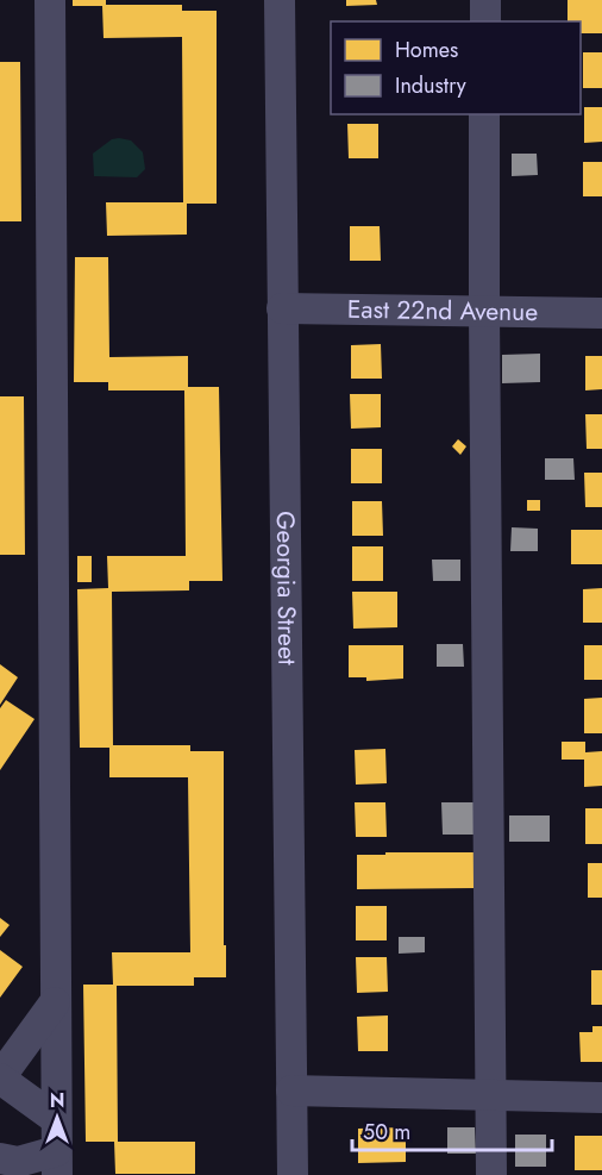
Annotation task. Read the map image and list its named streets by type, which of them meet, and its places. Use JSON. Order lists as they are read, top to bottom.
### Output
{
  "streets": {
    "street": ["East 22nd Avenue", "Georgia Street"]
  },
  "crossings": [
    ["East 22nd Avenue", "Georgia Street"]
  ],
  "legend": ["Homes", "Industry"],
  "scale_bar": "50 m",
  "north": "top"
}
